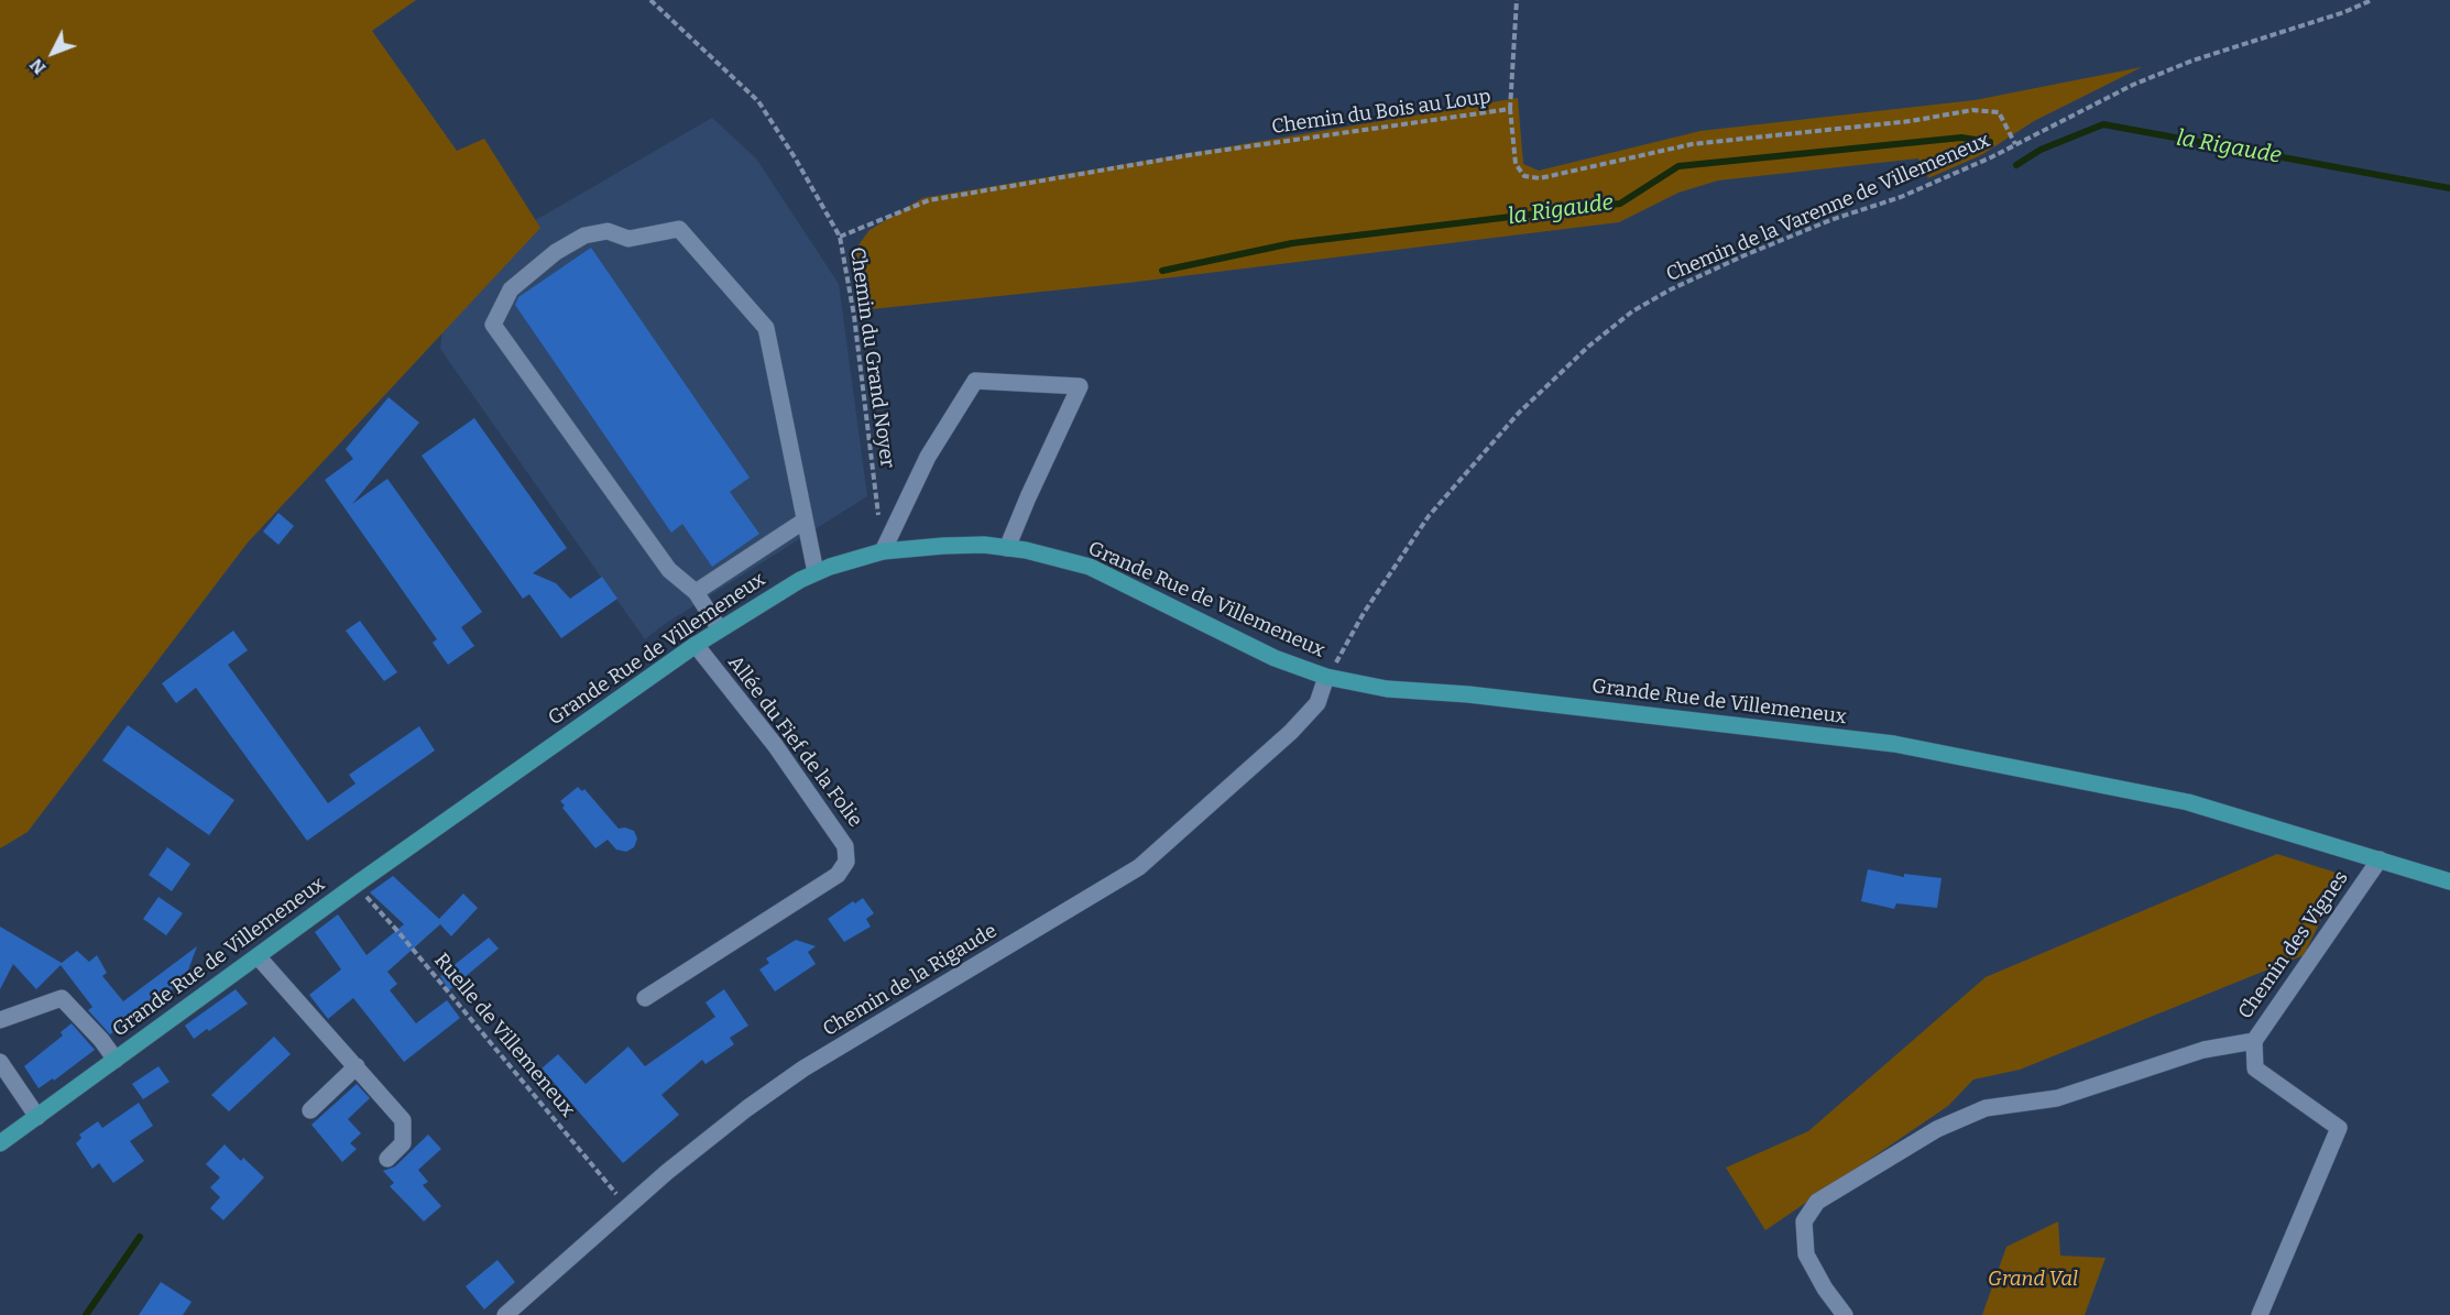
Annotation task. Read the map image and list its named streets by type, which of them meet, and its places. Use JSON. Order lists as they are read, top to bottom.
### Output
{
  "streets": {
    "main road": ["Grande Rue de Villemeneux"],
    "street": ["Allée du Fief de la Folie", "Chemin des Vignes", "Chemin de la Rigaude"],
    "path": [
      "Chemin du Bois au Loup",
      "Chemin de la Varenne de Villemeneux",
      "Chemin du Grand Noyer",
      "Ruelle de Villemeneux"
    ]
  },
  "crossings": [
    ["Chemin du Bois au Loup", "Chemin de la Varenne de Villemeneux"],
    ["Chemin du Bois au Loup", "Chemin du Grand Noyer"],
    ["Chemin de la Varenne de Villemeneux", "Grande Rue de Villemeneux"],
    ["Chemin de la Varenne de Villemeneux", "Chemin de la Rigaude"],
    ["Grande Rue de Villemeneux", "Allée du Fief de la Folie"],
    ["Grande Rue de Villemeneux", "Chemin des Vignes"],
    ["Grande Rue de Villemeneux", "Chemin de la Rigaude"],
    ["Grande Rue de Villemeneux", "Ruelle de Villemeneux"],
    ["Chemin de la Rigaude", "Ruelle de Villemeneux"]
  ],
  "water": ["la Rigaude"],
  "parks": ["Grand Val"],
  "north": "bottom left"
}
